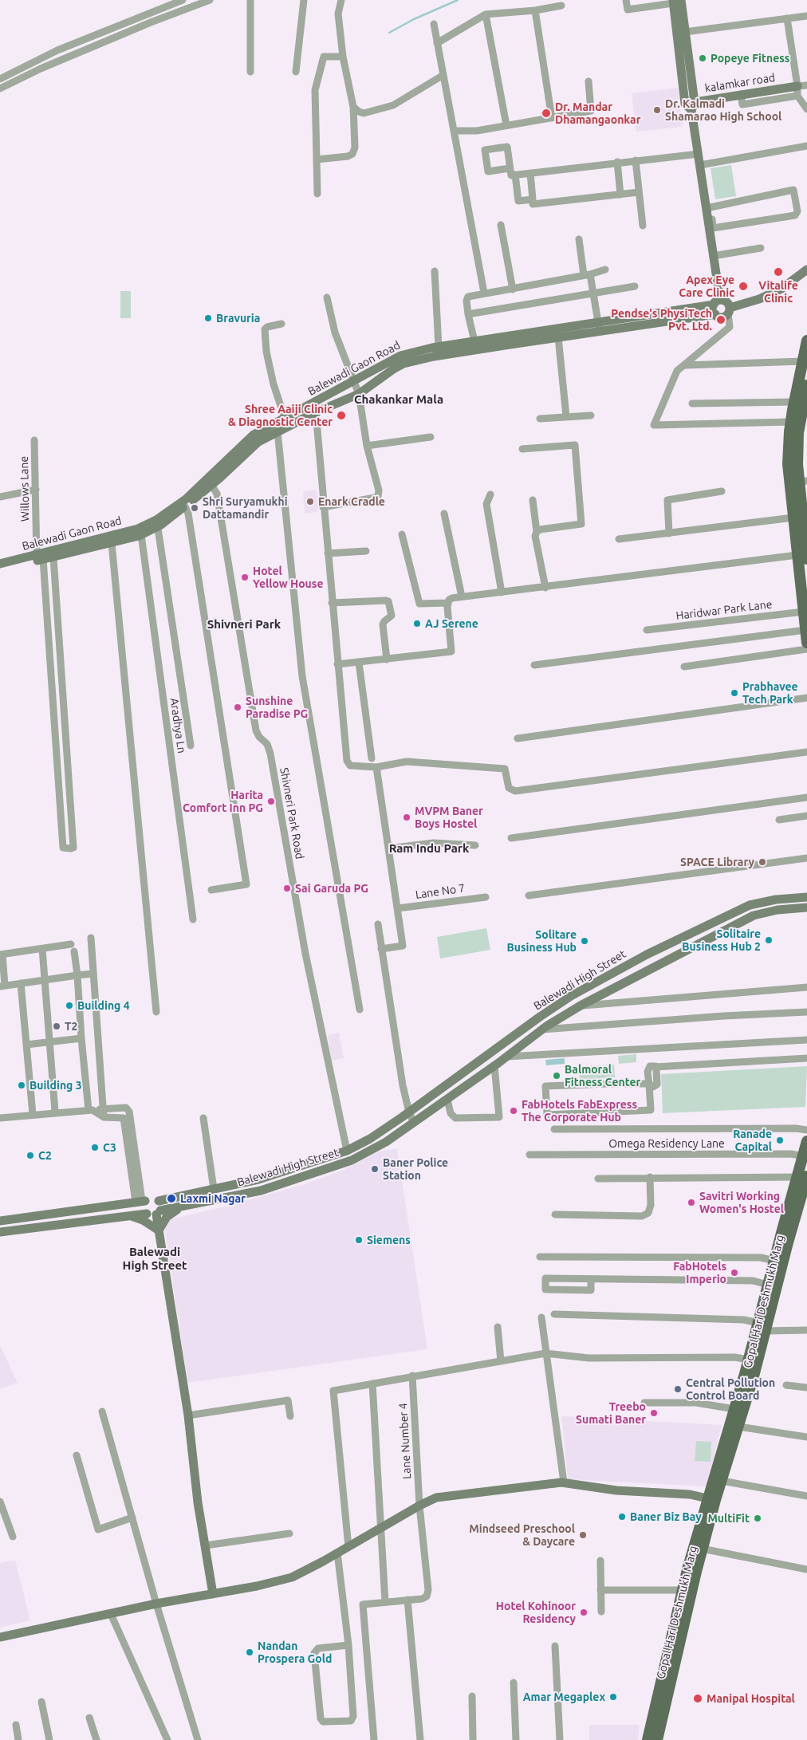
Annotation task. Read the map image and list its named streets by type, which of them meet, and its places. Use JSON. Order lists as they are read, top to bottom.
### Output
{
  "streets": {
    "main road": ["Gopal Hari Deshmukh Marg"],
    "street": [
      "kalamkar road",
      "Balewadi Gaon Road",
      "Willows Lane",
      "Haridwar Park Lane",
      "Aradhya Ln",
      "Shivneri Park Road",
      "Lane No 7",
      "Balewadi High Street",
      "Omega Residency Lane",
      "Lane Number 4"
    ]
  },
  "crossings": [
    ["Balewadi Gaon Road", "Willows Lane"],
    ["Balewadi Gaon Road", "Aradhya Ln"],
    ["Balewadi Gaon Road", "Shivneri Park Road"],
    ["Shivneri Park Road", "Balewadi High Street"],
    ["Omega Residency Lane", "Gopal Hari Deshmukh Marg"]
  ],
  "districts": [
    "Chakankar Mala",
    "Shivneri Park",
    "Ram Indu Park",
    "Balewadi High Street"
  ],
  "places": [
    "Popeye Fitness",
    "Dr. Kalmadi Shamarao High School",
    "Dr. Mandar Dhamangaonkar",
    "Vitalife Clinic",
    "Apex Eye Care Clinic",
    "Bravuria",
    "Pendse's PhysiTech Pvt. Ltd.",
    "Shree Aaiji Clinic & Diagnostic Center",
    "Enark Cradle",
    "Shri Suryamukhi Dattamandir",
    "Hotel Yellow House",
    "AJ Serene",
    "Prabhavee Tech Park",
    "Sunshine Paradise PG",
    "Harita Comfort Inn PG",
    "MVPM Baner Boys Hostel",
    "SPACE Library",
    "Sai Garuda PG",
    "Solitaire Business Hub 2",
    "Solitare Business Hub",
    "Building 4",
    "T2",
    "Balmoral Fitness Center",
    "Building 3",
    "FabHotels FabExpress The Corporate Hub",
    "Ranade Capital",
    "C3",
    "C2",
    "Baner Police Station",
    "Laxmi Nagar",
    "Savitri Working Women's Hostel",
    "Siemens",
    "FabHotels Imperio",
    "Central Pollution Control Board",
    "Treebo Sumati Baner",
    "Baner Biz Bay",
    "MultiFit",
    "Mindseed Preschool & Daycare",
    "Hotel Kohinoor Residency",
    "Nandan Prospera Gold",
    "Amar Megaplex",
    "Manipal Hospital"
  ]
}
